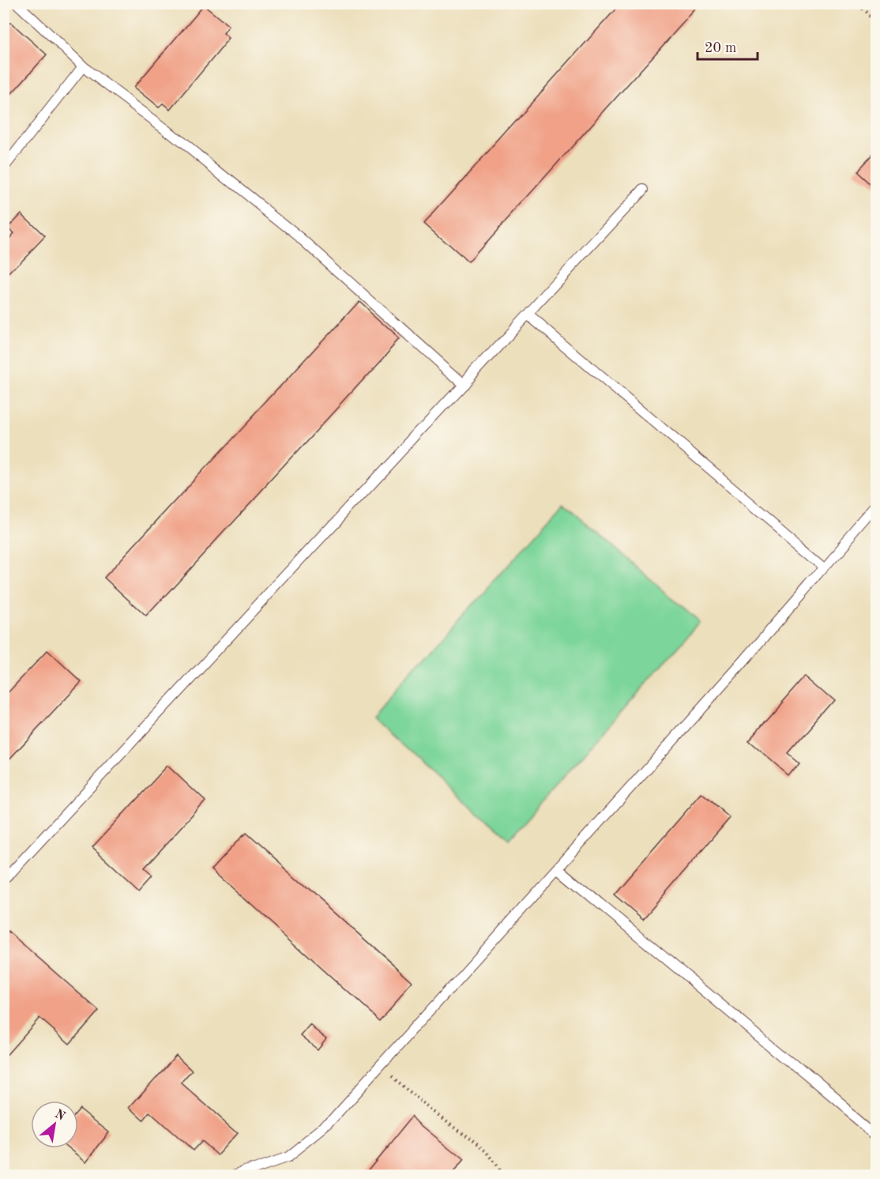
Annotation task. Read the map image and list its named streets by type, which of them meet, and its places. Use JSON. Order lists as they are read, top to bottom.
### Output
{
  "scale_bar": "20 m",
  "north": "top right"
}
